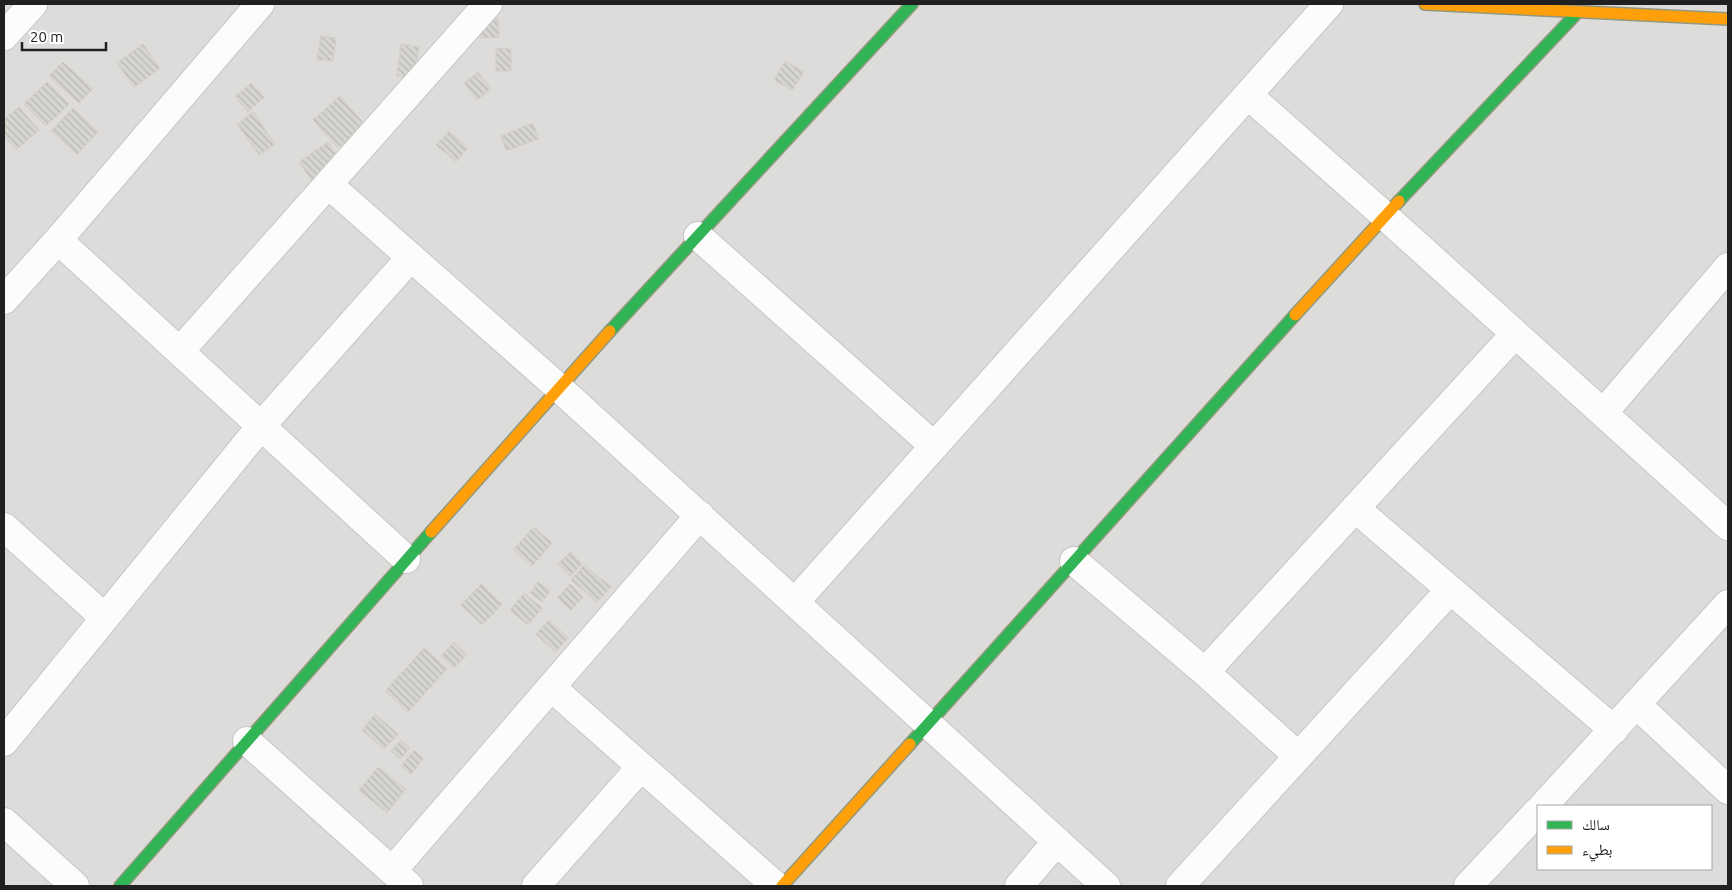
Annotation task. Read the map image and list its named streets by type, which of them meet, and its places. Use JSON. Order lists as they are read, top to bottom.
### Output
{
  "legend": ["سالك", "بطيء"],
  "scale_bar": "20 m"
}
